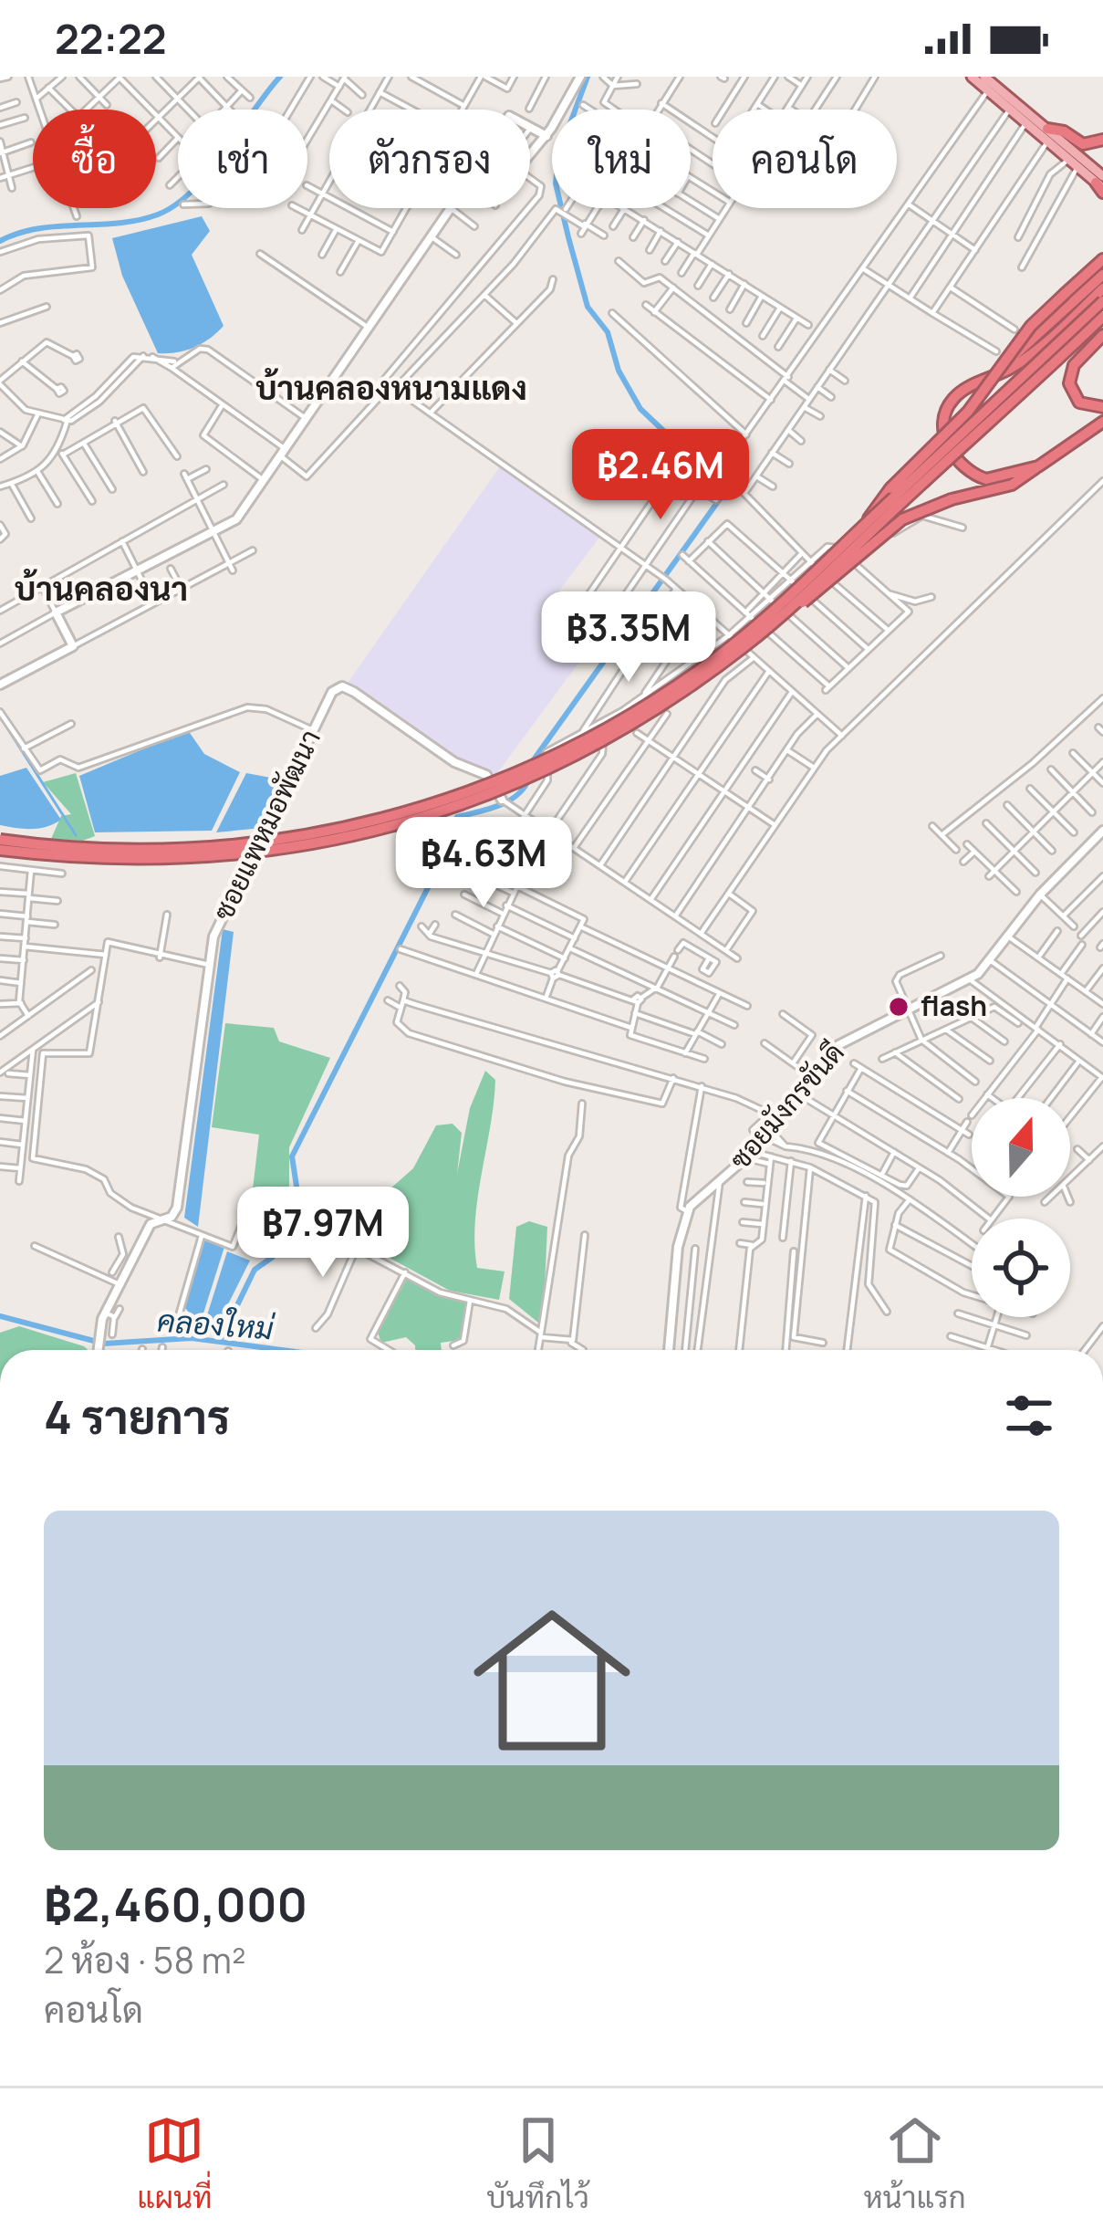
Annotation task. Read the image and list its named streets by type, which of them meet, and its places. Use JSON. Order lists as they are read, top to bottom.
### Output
{
  "streets": {
    "street": ["ซอยแพหมอพัฒนา", "ซอยมังกรขันดี"]
  },
  "districts": ["บ้านคลองหนามแดง", "บ้านคลองนา"],
  "water": ["คลองใหม่"],
  "places": ["flash"],
  "north": "top",
  "page": {
    "status": "22:22",
    "chip": [
      "ซื้อ",
      "เช่า",
      "ตัวกรอง",
      "ใหม่",
      "คอนโด"
    ],
    "price": [
      "฿2.46M",
      "฿3.35M",
      "฿4.63M",
      "฿7.97M"
    ],
    "heading": "4 รายการ",
    "list": [
      {
        "name": "฿2,460,000",
        "note": "2 ห้อง · 58 m² · คอนโด"
      }
    ],
    "tabs": ["แผนที่", "บันทึกไว้", "หน้าแรก"]
  }
}
